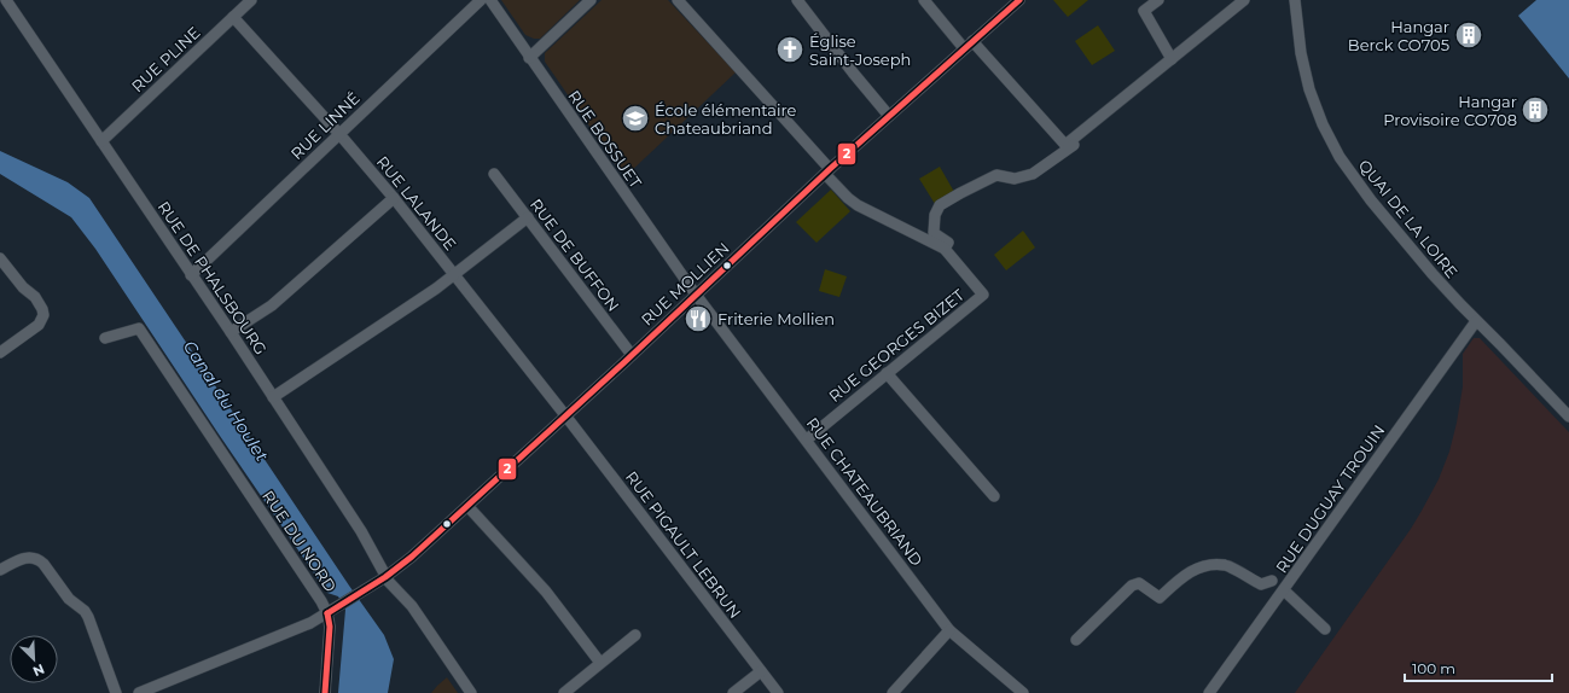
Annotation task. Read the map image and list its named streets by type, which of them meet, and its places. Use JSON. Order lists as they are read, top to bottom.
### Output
{
  "streets": {
    "street": [
      "RUE PLINE",
      "RUE LINNÉ",
      "RUE BOSSUET",
      "RUE LALANDE",
      "QUAI DE LA LOIRE",
      "RUE DE BUFFON",
      "RUE DE PHALSBOURG",
      "RUE MOLLIEN",
      "RUE GEORGES BIZET",
      "RUE CHATEAUBRIAND",
      "RUE DUGUAY TROUIN",
      "RUE DU NORD",
      "RUE PIGAULT LEBRUN"
    ]
  },
  "crossings": [
    ["RUE PLINE", "RUE LALANDE"],
    ["RUE PLINE", "RUE DE PHALSBOURG"],
    ["RUE LINNÉ", "RUE LALANDE"],
    ["RUE LINNÉ", "RUE DE PHALSBOURG"],
    ["RUE BOSSUET", "RUE MOLLIEN"],
    ["RUE BOSSUET", "RUE CHATEAUBRIAND"],
    ["RUE LALANDE", "RUE MOLLIEN"],
    ["RUE LALANDE", "RUE PIGAULT LEBRUN"],
    ["QUAI DE LA LOIRE", "RUE DUGUAY TROUIN"],
    ["RUE DE BUFFON", "RUE MOLLIEN"],
    ["RUE DE PHALSBOURG", "RUE MOLLIEN"],
    ["RUE MOLLIEN", "RUE GEORGES BIZET"],
    ["RUE MOLLIEN", "RUE CHATEAUBRIAND"],
    ["RUE MOLLIEN", "RUE DU NORD"],
    ["RUE MOLLIEN", "RUE PIGAULT LEBRUN"],
    ["RUE GEORGES BIZET", "RUE CHATEAUBRIAND"]
  ],
  "water": ["Canal du Houlet"],
  "places": {
    "building": ["Hangar Berck CO705", "Hangar Provisoire CO708"],
    "church": ["Église Saint-Joseph"],
    "school or university": ["École élémentaire Chateaubriand"],
    "restaurant": ["Friterie Mollien"]
  },
  "lines": ["transit line 2"],
  "scale_bar": "100 m",
  "north": "bottom right"
}
